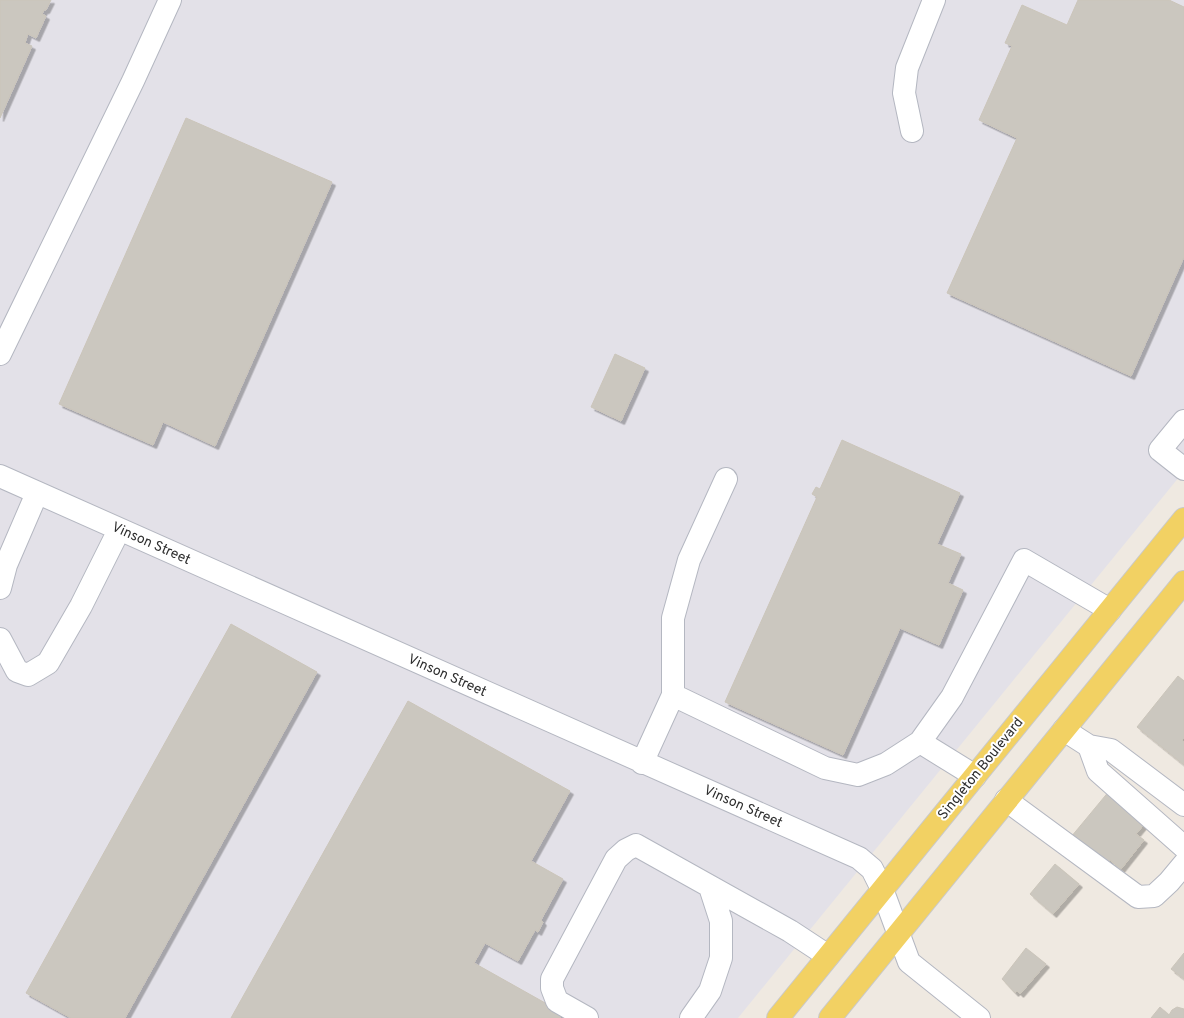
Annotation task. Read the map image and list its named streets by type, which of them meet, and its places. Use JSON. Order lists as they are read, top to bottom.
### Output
{
  "streets": {
    "main road": ["Singleton Boulevard"],
    "street": ["Vinson Street"]
  },
  "crossings": [
    ["Vinson Street", "Singleton Boulevard"]
  ]
}
